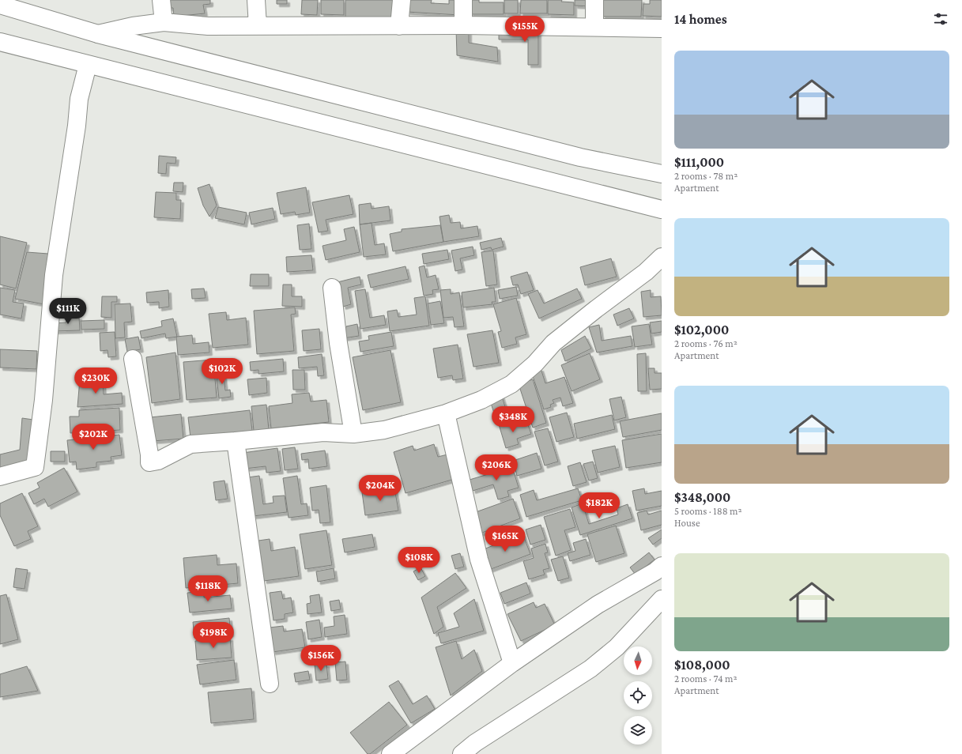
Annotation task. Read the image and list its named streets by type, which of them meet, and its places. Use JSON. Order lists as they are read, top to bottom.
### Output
{
  "north": "bottom",
  "page": {
    "heading": "14 homes",
    "price": [
      "$155K",
      "$111K",
      "$102K",
      "$230K",
      "$348K",
      "$202K",
      "$206K",
      "$204K",
      "$182K",
      "$165K",
      "$108K",
      "$118K",
      "$198K",
      "$156K"
    ],
    "list": [
      {
        "name": "$111,000",
        "note": "2 rooms · 78 m² · Apartment"
      },
      {
        "name": "$102,000",
        "note": "2 rooms · 76 m² · Apartment"
      },
      {
        "name": "$348,000",
        "note": "5 rooms · 188 m² · House"
      },
      {
        "name": "$108,000",
        "note": "2 rooms · 74 m² · Apartment"
      }
    ]
  }
}
